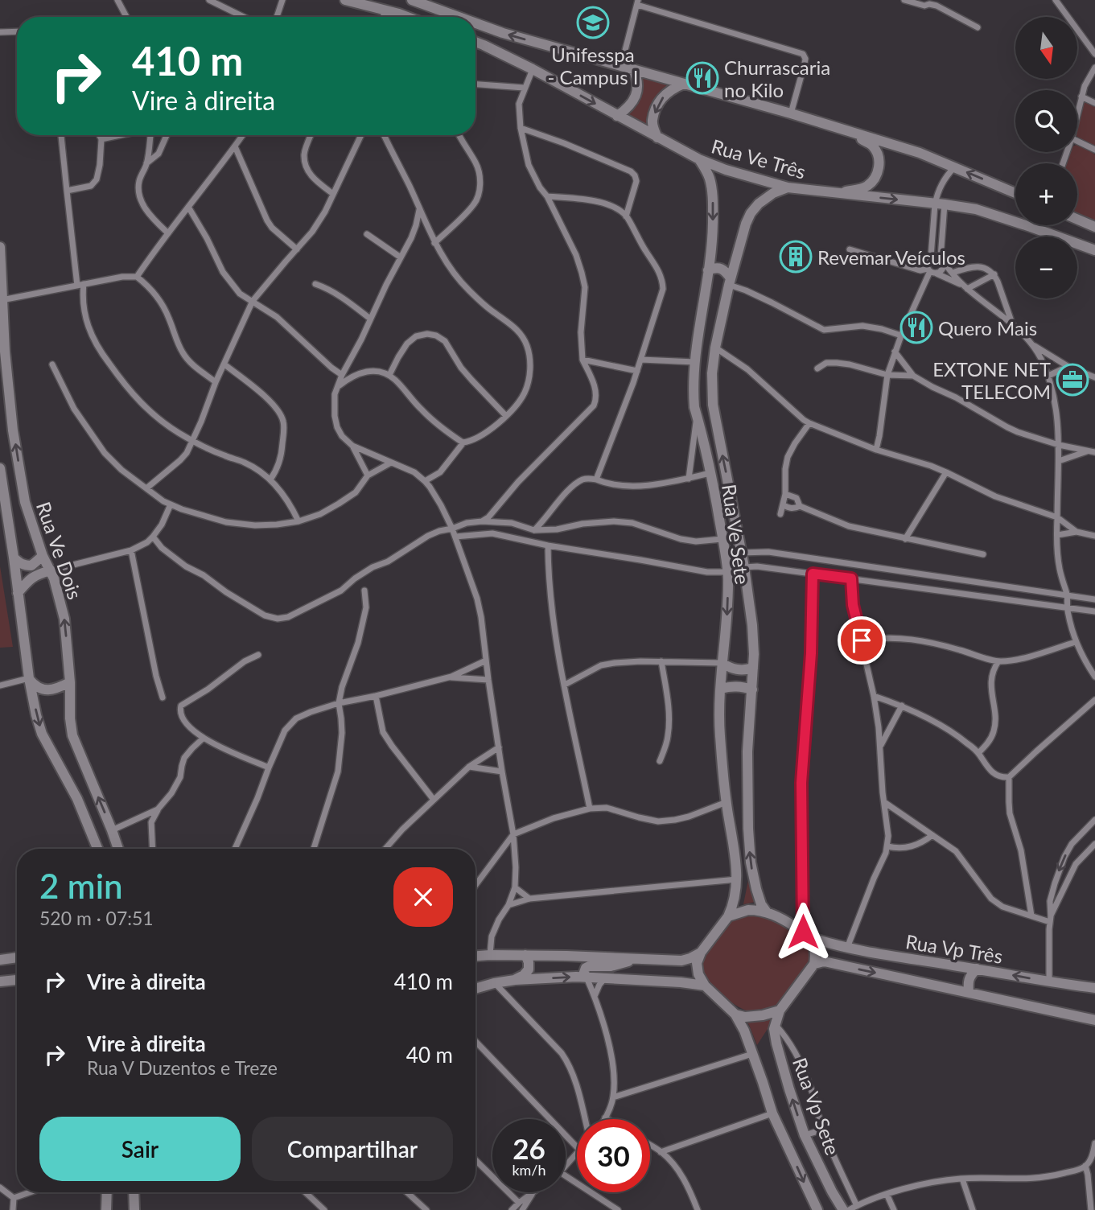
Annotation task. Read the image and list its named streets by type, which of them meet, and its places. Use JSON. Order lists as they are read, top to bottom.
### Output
{
  "streets": {
    "main road": [
      "Rua Ve Três",
      "Rua Ve Sete",
      "Rua Ve Dois",
      "Rua Vp Três",
      "Rua Vp Sete"
    ]
  },
  "crossings": [
    ["Rua Ve Três", "Rua Ve Sete"],
    ["Rua Ve Sete", "Rua Vp Três"],
    ["Rua Ve Sete", "Rua Vp Sete"],
    ["Rua Vp Três", "Rua Vp Sete"]
  ],
  "places": {
    "school or university": ["Unifesspa - Campus I"],
    "restaurant": ["Churrascaria no Kilo", "Quero Mais"],
    "building": ["Revemar Veículos"],
    "office": ["EXTONE NET TELECOM"]
  },
  "north": "bottom",
  "page": {
    "map_buttons": ["+", "−"],
    "turn": ["410 m", "Vire à direita"],
    "heading": ["2 min", "520 m · 07:51"],
    "list": [
      {
        "name": "Vire à direita",
        "value": "410 m"
      },
      {
        "name": "Vire à direita",
        "note": "Rua V Duzentos e Treze",
        "value": "40 m"
      }
    ],
    "buttons": ["Sair", "Compartilhar"],
    "speed": "26 km/h",
    "limit": "30"
  }
}
